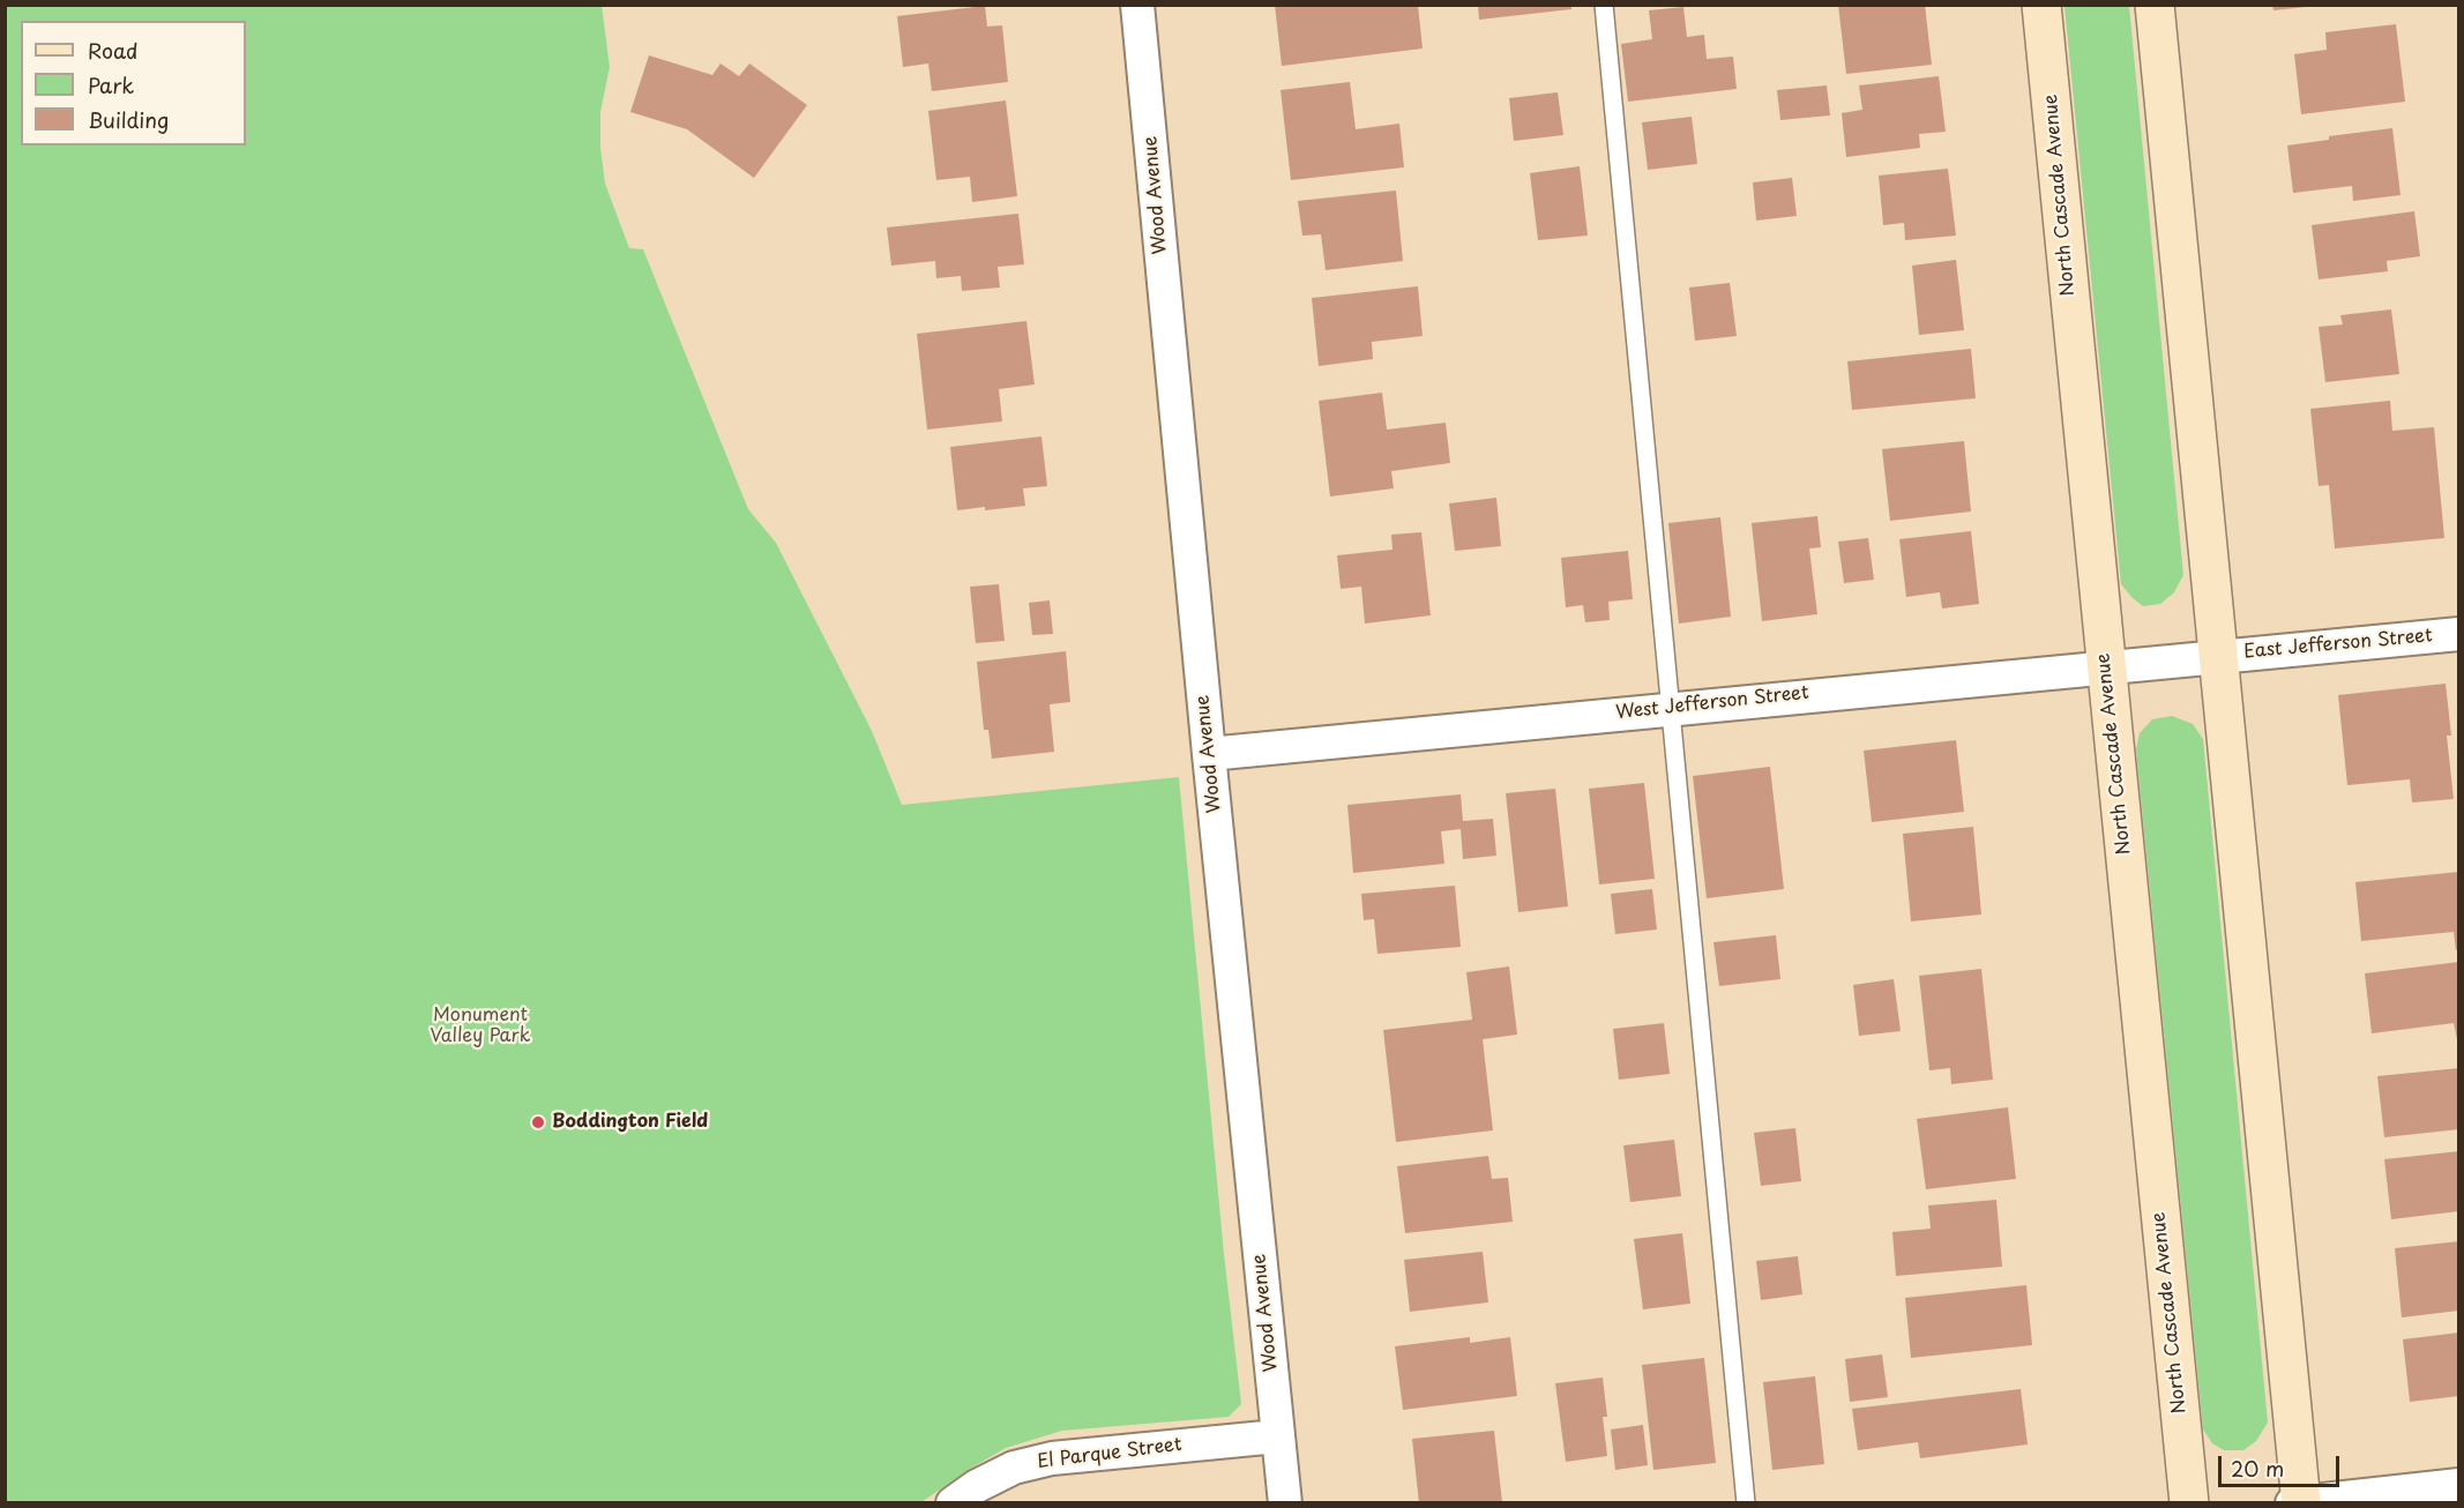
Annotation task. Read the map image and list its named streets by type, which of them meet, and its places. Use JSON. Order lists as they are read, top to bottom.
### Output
{
  "streets": {
    "main road": ["North Cascade Avenue"],
    "street": [
      "Wood Avenue",
      "East Jefferson Street",
      "West Jefferson Street",
      "El Parque Street"
    ]
  },
  "crossings": [
    ["Wood Avenue", "West Jefferson Street"],
    ["Wood Avenue", "El Parque Street"],
    ["North Cascade Avenue", "West Jefferson Street"],
    ["East Jefferson Street", "West Jefferson Street"]
  ],
  "parks": ["Monument Valley Park"],
  "places": ["Boddington Field"],
  "legend": ["Road", "Park", "Building"],
  "scale_bar": "20 m"
}
